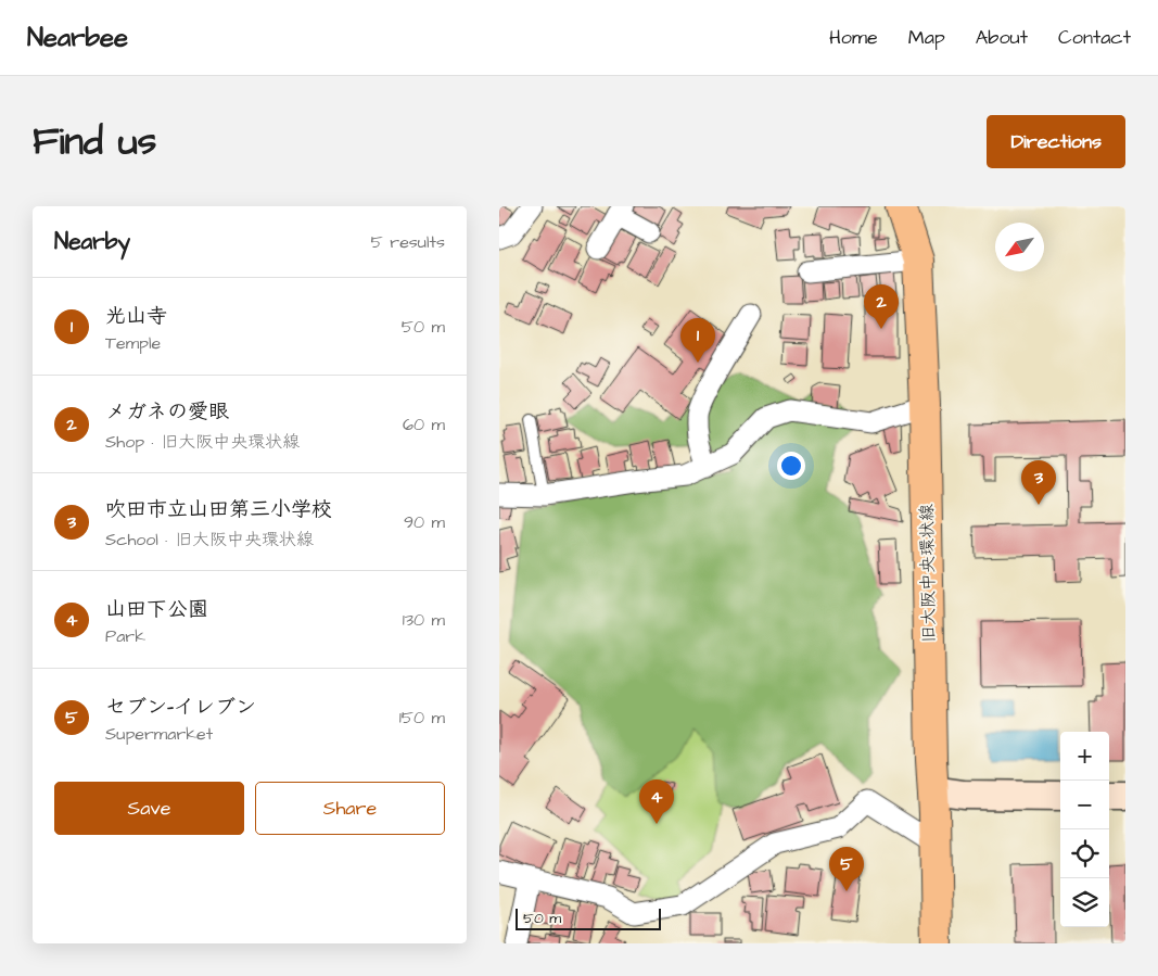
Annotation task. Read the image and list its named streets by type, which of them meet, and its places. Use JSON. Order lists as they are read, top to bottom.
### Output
{
  "streets": {
    "main road": ["旧大阪中央環状線"]
  },
  "scale_bar": "50 m",
  "north": "bottom left",
  "page": {
    "header": "Nearbee",
    "nav": [
      "Home",
      "Map",
      "About",
      "Contact"
    ],
    "title": "Find us",
    "buttons": [
      "Directions",
      ["Save", "Share"]
    ],
    "heading": ["Nearby", "5 results"],
    "list": [
      {
        "mark": "1",
        "name": "光山寺",
        "note": "Temple",
        "value": "50 m"
      },
      {
        "mark": "2",
        "name": "メガネの愛眼",
        "note": "Shop · 旧大阪中央環状線",
        "value": "60 m"
      },
      {
        "mark": "3",
        "name": "吹田市立山田第三小学校",
        "note": "School · 旧大阪中央環状線",
        "value": "90 m"
      },
      {
        "mark": "4",
        "name": "山田下公園",
        "note": "Park",
        "value": "130 m"
      },
      {
        "mark": "5",
        "name": "セブン-イレブン",
        "note": "Supermarket",
        "value": "150 m"
      }
    ],
    "pins": [
      "2",
      "1",
      "3",
      "4",
      "5"
    ],
    "map_buttons": ["+", "−"],
    "scale": "50 m"
  }
}
